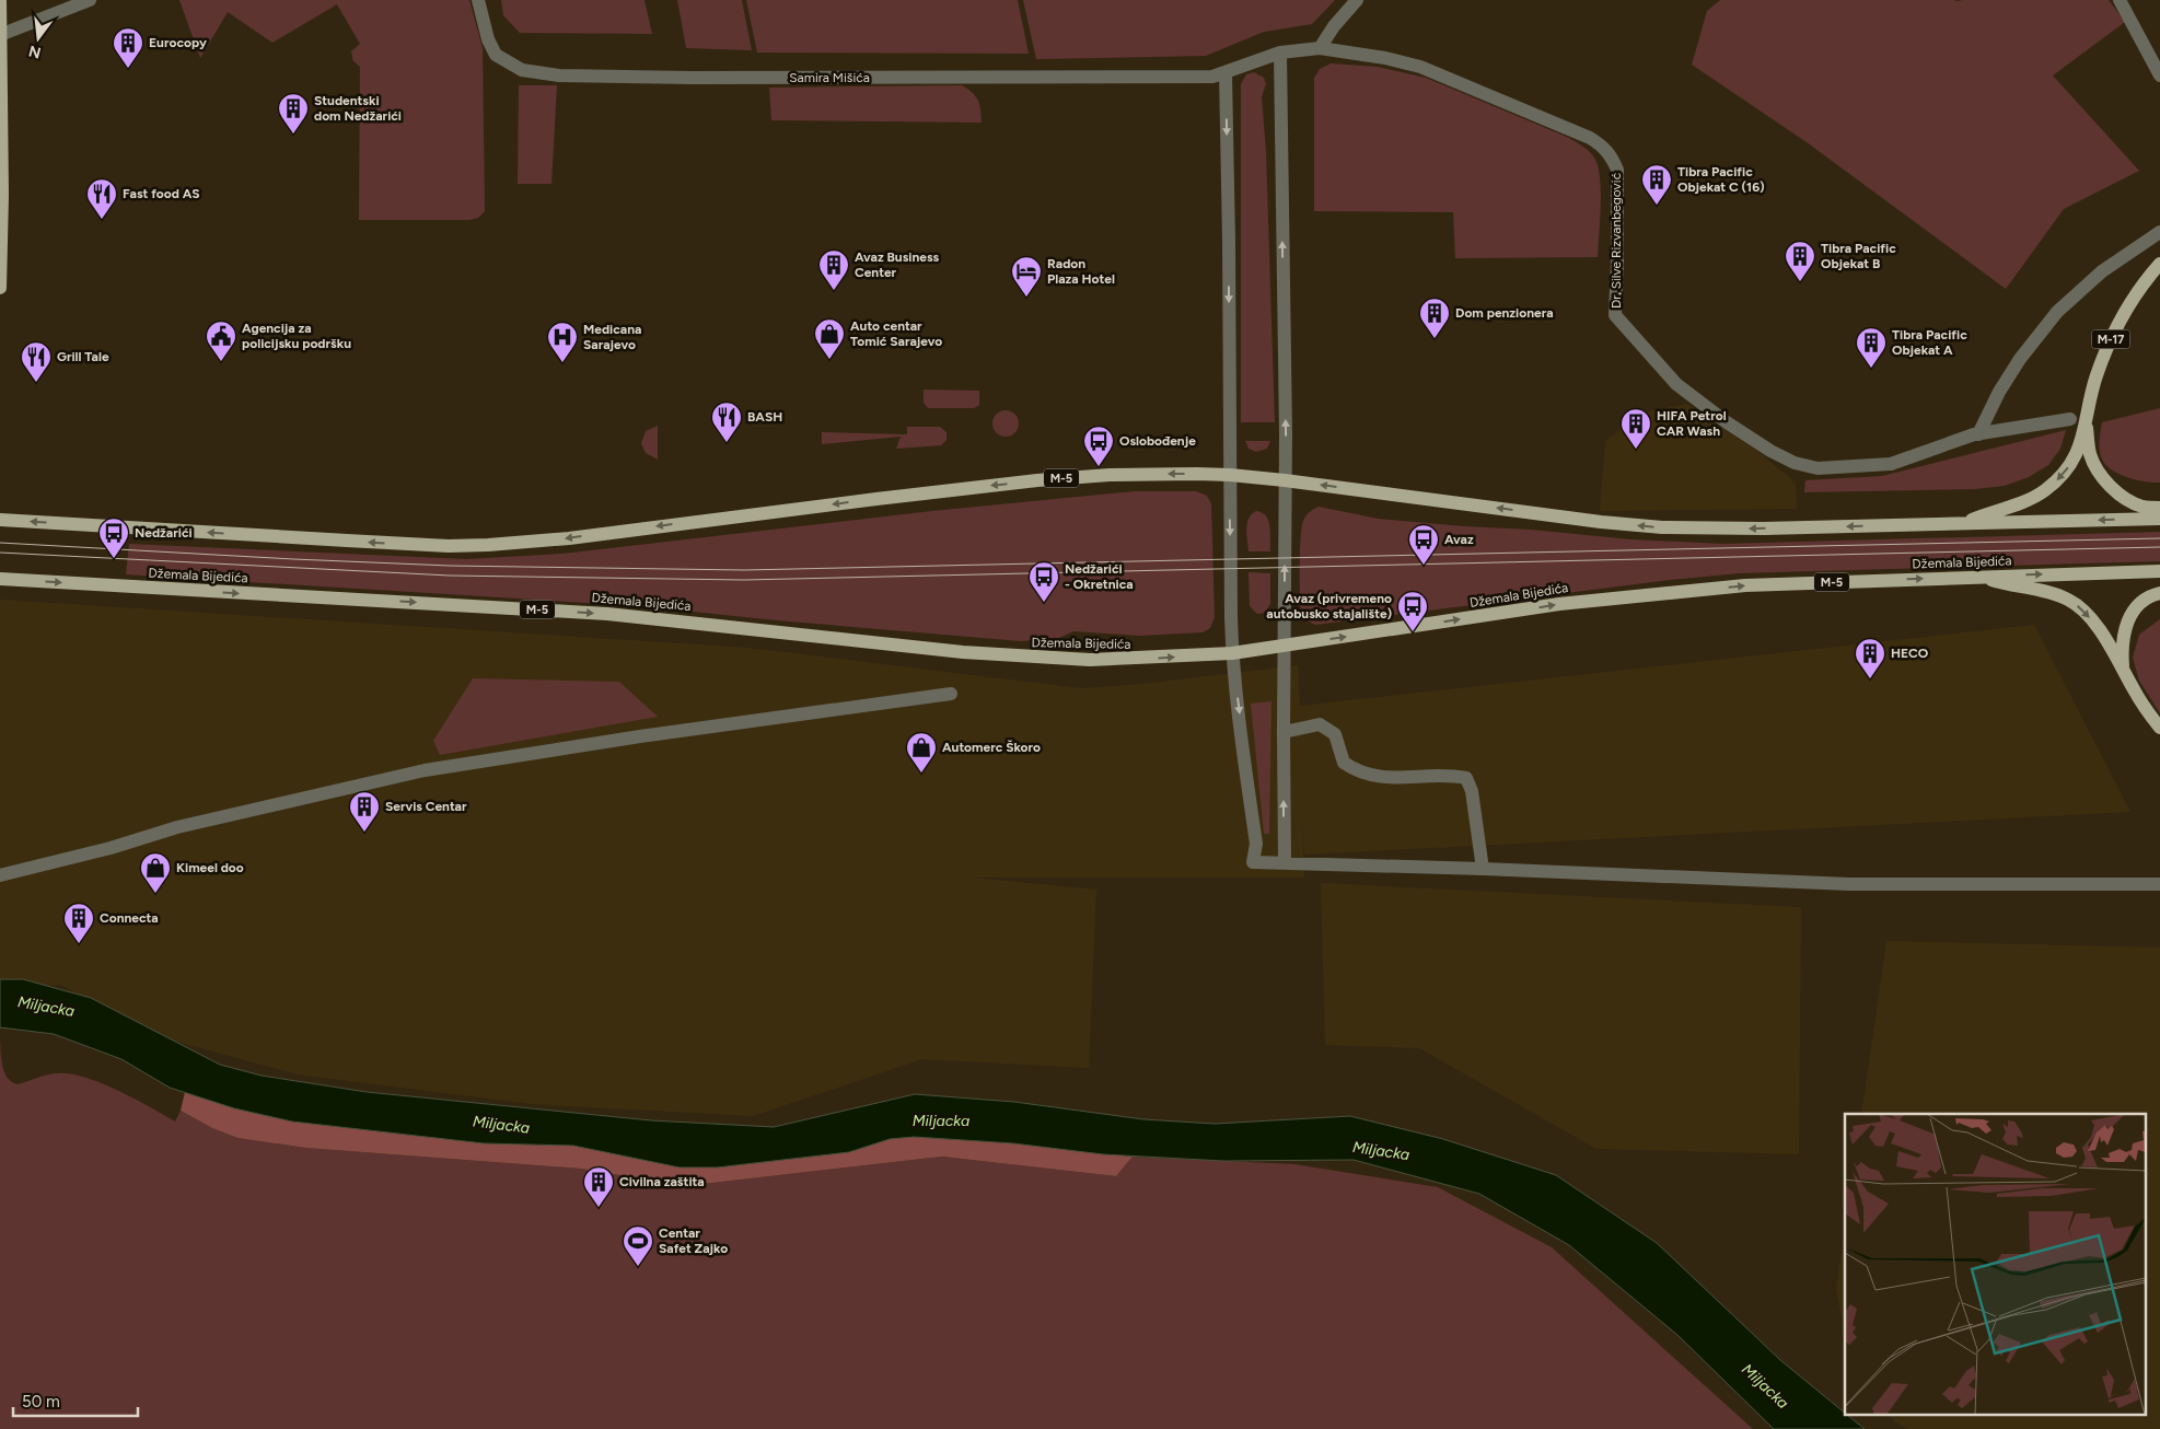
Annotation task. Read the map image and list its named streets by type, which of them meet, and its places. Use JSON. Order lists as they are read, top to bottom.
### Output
{
  "streets": {
    "main road": ["M-17", "M-5", "Džemala Bijedića"],
    "street": ["Samira Mišića", "Dr. Silve Rizvanbegović"]
  },
  "crossings": [
    ["Samira Mišića", "Dr. Silve Rizvanbegović"]
  ],
  "water": ["Miljacka"],
  "places": {
    "building": [
      "Eurocopy",
      "Studentski dom Nedžarići",
      "Tibra Pacific Objekat C (16)",
      "Tibra Pacific Objekat B",
      "Avaz Business Center",
      "Dom penzionera",
      "Tibra Pacific Objekat A",
      "HIFA Petrol CAR Wash",
      "HECO",
      "Servis Centar",
      "Connecta",
      "Civilna zaštita"
    ],
    "restaurant": ["Fast food AS", "Grill Tale", "BASH"],
    "hotel": ["Radon Plaza Hotel"],
    "shop": ["Auto centar Tomić Sarajevo", "Automerc Škoro", "Kimeel doo"],
    "public building": ["Agencija za policijsku podršku"],
    "hospital": ["Medicana Sarajevo"],
    "bus stop": [
      "Oslobođenje",
      "Nedžarići",
      "Avaz",
      "Nedžarići - Okretnica",
      "Avaz (privremeno autobusko stajalište)"
    ],
    "sports": ["Centar Safet Zajko"]
  },
  "scale_bar": "50 m",
  "north": "bottom"
}
